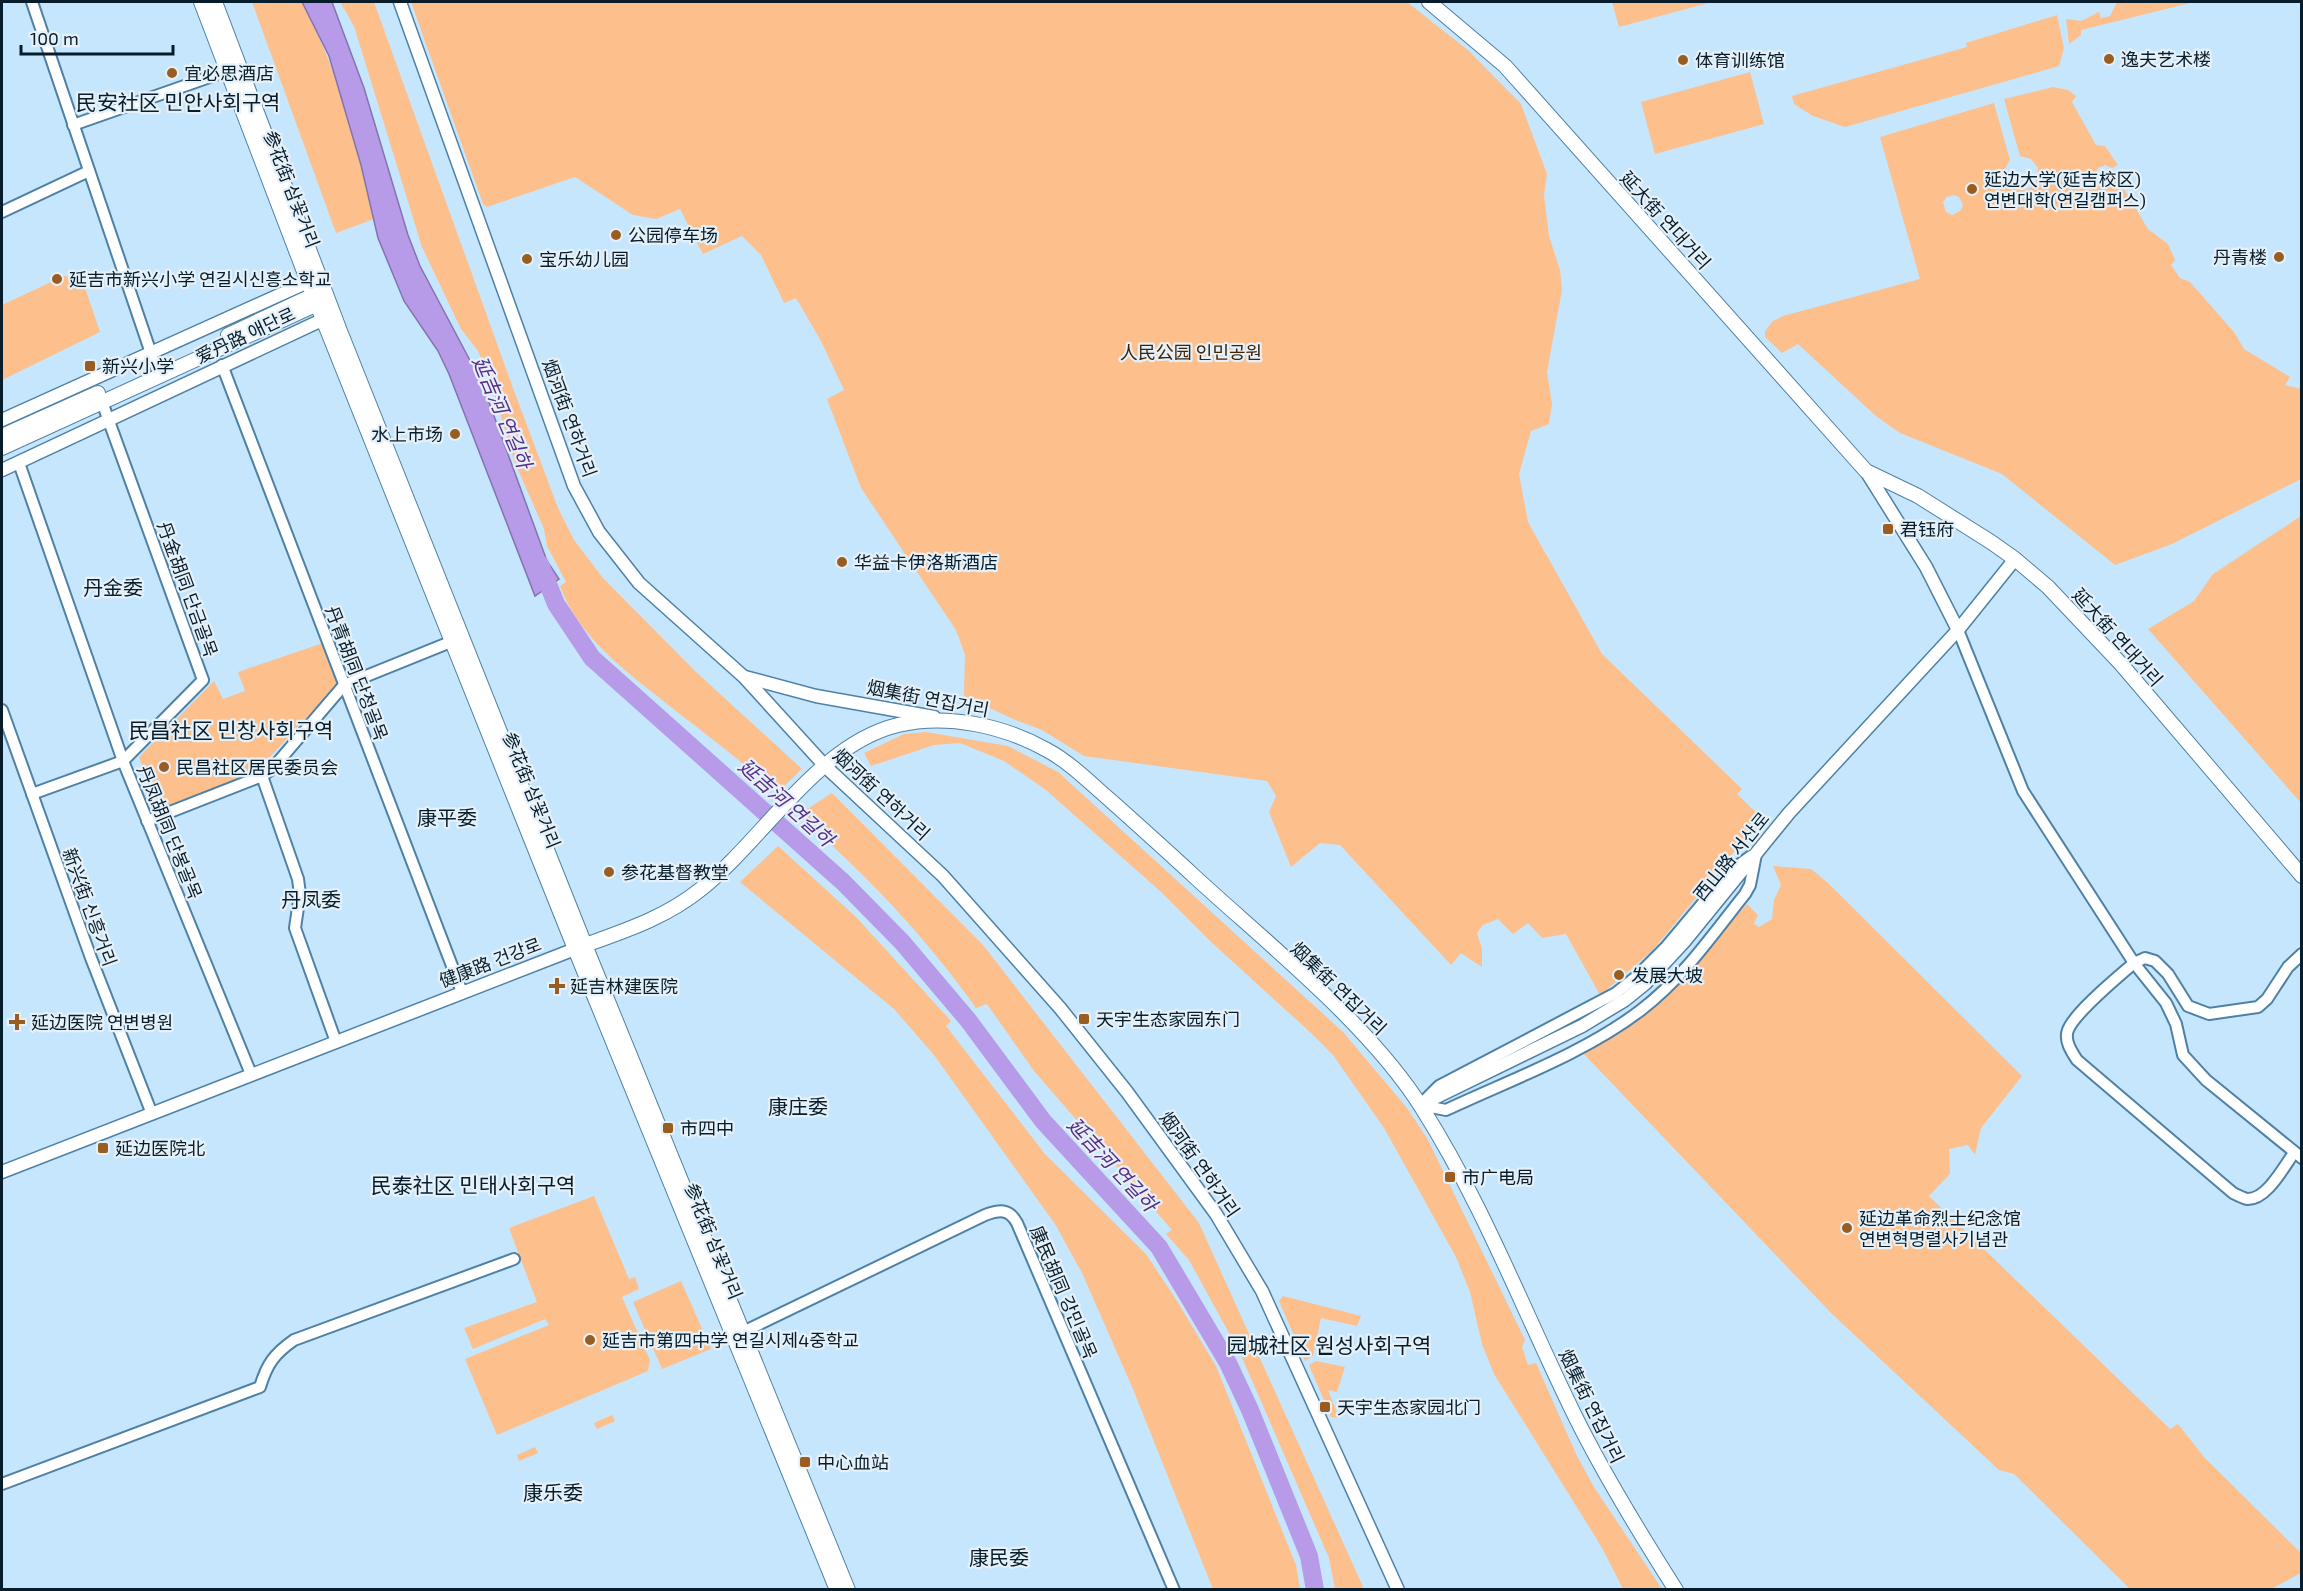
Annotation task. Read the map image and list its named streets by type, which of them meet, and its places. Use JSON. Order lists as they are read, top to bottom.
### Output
{
  "streets": {
    "main road": [
      "参花街 삼꽃거리",
      "延大街 연대거리",
      "爱丹路 애단로",
      "烟集街 연집거리",
      "健康路 건강로"
    ],
    "street": [
      "烟河街 연하거리",
      "丹金胡同 단금골목",
      "丹青胡同 단청골목",
      "丹凤胡同 단봉골목",
      "西山路 서산로",
      "新兴街 신흥거리",
      "康民胡同 강민골목"
    ]
  },
  "crossings": [
    ["参花街 삼꽃거리", "爱丹路 애단로"],
    ["参花街 삼꽃거리", "健康路 건강로"],
    ["参花街 삼꽃거리", "康民胡同 강민골목"],
    ["延大街 연대거리", "西山路 서산로"],
    ["爱丹路 애단로", "丹金胡同 단금골목"],
    ["爱丹路 애단로", "丹青胡同 단청골목"],
    ["爱丹路 애단로", "丹凤胡同 단봉골목"],
    ["烟河街 연하거리", "烟集街 연집거리"],
    ["烟河街 연하거리", "健康路 건강로"],
    ["丹金胡同 단금골목", "丹凤胡同 단봉골목"],
    ["丹青胡同 단청골목", "健康路 건강로"],
    ["烟集街 연집거리", "西山路 서산로"],
    ["烟集街 연집거리", "健康路 건강로"],
    ["丹凤胡同 단봉골목", "健康路 건강로"],
    ["新兴街 신흥거리", "健康路 건강로"]
  ],
  "districts": [
    "民安社区 민안사회구역",
    "丹金委",
    "民昌社区 민창사회구역",
    "康平委",
    "丹凤委",
    "康庄委",
    "民泰社区 민태사회구역",
    "园城社区 원성사회구역",
    "康乐委",
    "康民委"
  ],
  "water": ["延吉河 연길하"],
  "parks": ["人民公园 인민공원"],
  "places": {
    "other": [
      "逸夫艺术楼",
      "体育训练馆",
      "宜必思酒店",
      "延边大学(延吉校区) 연변대학(연길캠퍼스)",
      "公园停车场",
      "丹青楼",
      "宝乐幼儿园",
      "延吉市新兴小学 연길시신흥소학교",
      "水上市场",
      "华益卡伊洛斯酒店",
      "民昌社区居民委员会",
      "参花基督教堂",
      "发展大坡",
      "延边革命烈士纪念馆 연변혁명렬사기념관",
      "延吉市第四中学 연길시제4중학교"
    ],
    "transit": [
      "新兴小学",
      "君钰府",
      "天宇生态家园东门",
      "市四中",
      "延边医院北",
      "市广电局",
      "天宇生态家园北门",
      "中心血站"
    ],
    "health": ["延吉林建医院", "延边医院 연변병원"]
  },
  "scale_bar": "100 m"
}
